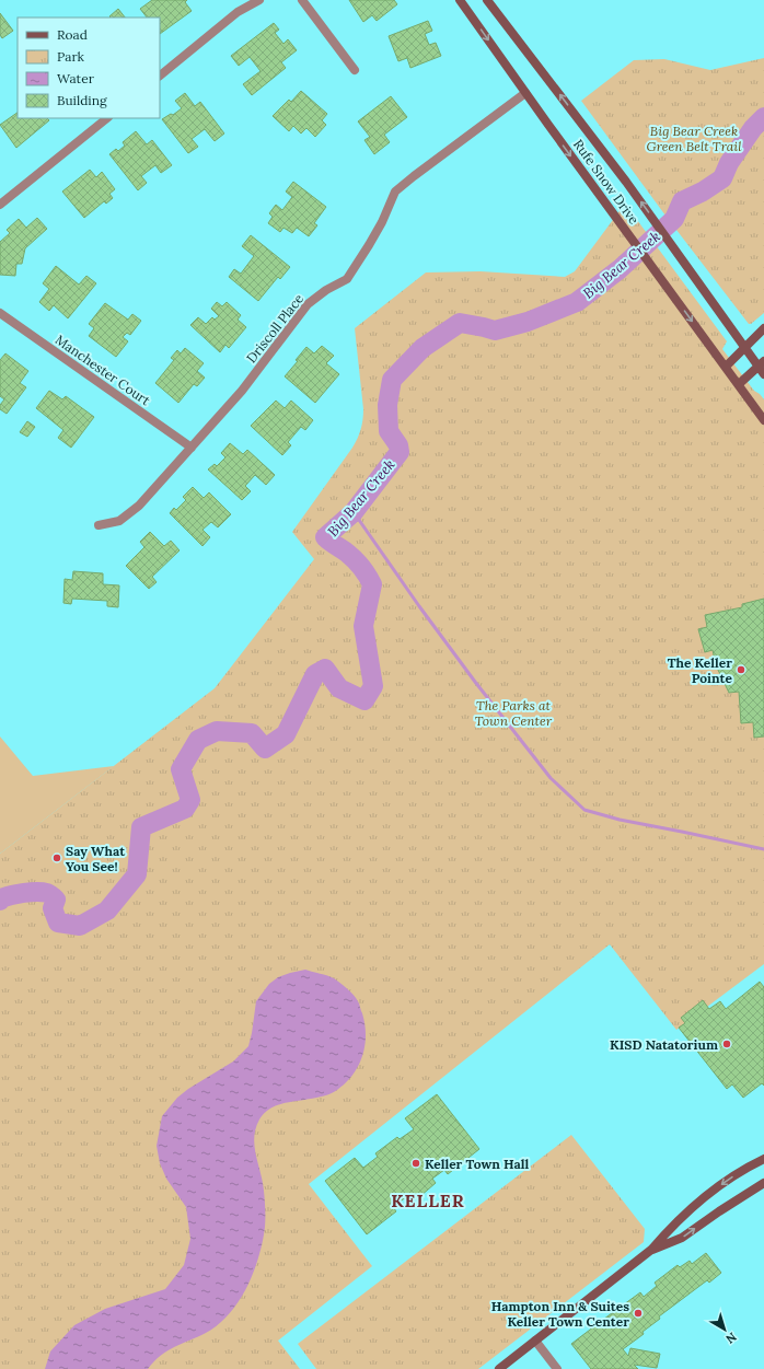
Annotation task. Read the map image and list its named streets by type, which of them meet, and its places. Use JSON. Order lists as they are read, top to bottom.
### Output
{
  "streets": {
    "main road": ["Rufe Snow Drive"],
    "street": ["Driscoll Place", "Manchester Court"]
  },
  "crossings": [
    ["Rufe Snow Drive", "Driscoll Place"],
    ["Driscoll Place", "Manchester Court"]
  ],
  "districts": ["KELLER"],
  "water": ["Big Bear Creek"],
  "parks": ["Big Bear Creek Green Belt Trail", "The Parks at Town Center"],
  "places": [
    "The Keller Pointe",
    "Say What You See!",
    "KISD Natatorium",
    "Keller Town Hall",
    "Hampton Inn & Suites Keller Town Center"
  ],
  "legend": [
    "Road",
    "Park",
    "Water",
    "Building"
  ],
  "north": "bottom right"
}
